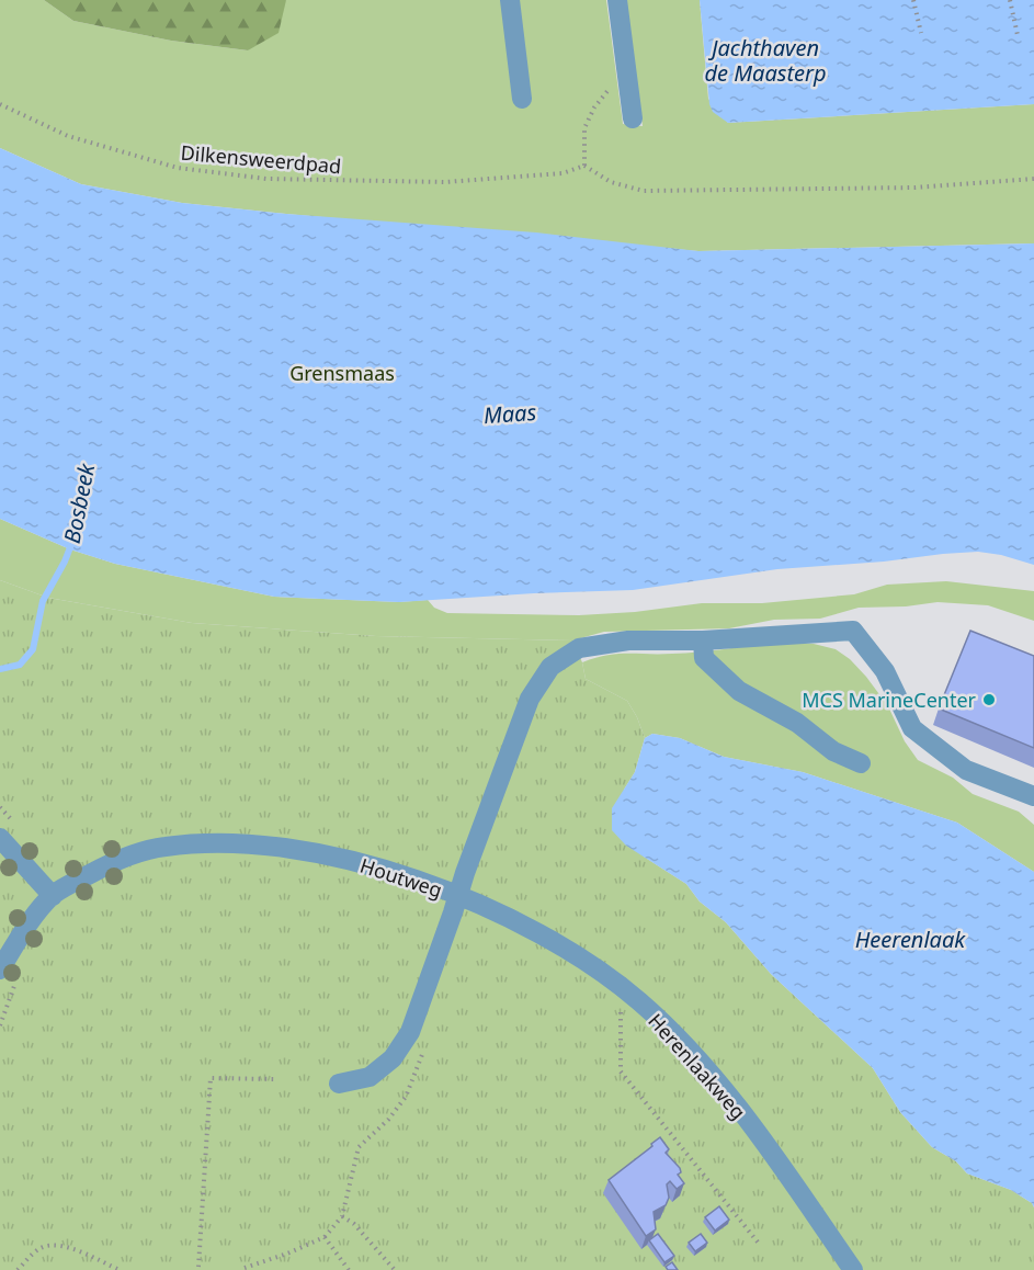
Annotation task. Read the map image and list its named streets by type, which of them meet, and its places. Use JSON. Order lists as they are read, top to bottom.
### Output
{
  "streets": {
    "street": ["Houtweg", "Herenlaakweg"],
    "path": ["Dilkensweerdpad"]
  },
  "crossings": [
    ["Houtweg", "Herenlaakweg"]
  ],
  "water": [
    "Jachthaven de Maasterp",
    "Maas",
    "Bosbeek",
    "Heerenlaak"
  ],
  "parks": ["Grensmaas"],
  "places": ["MCS MarineCenter"]
}
